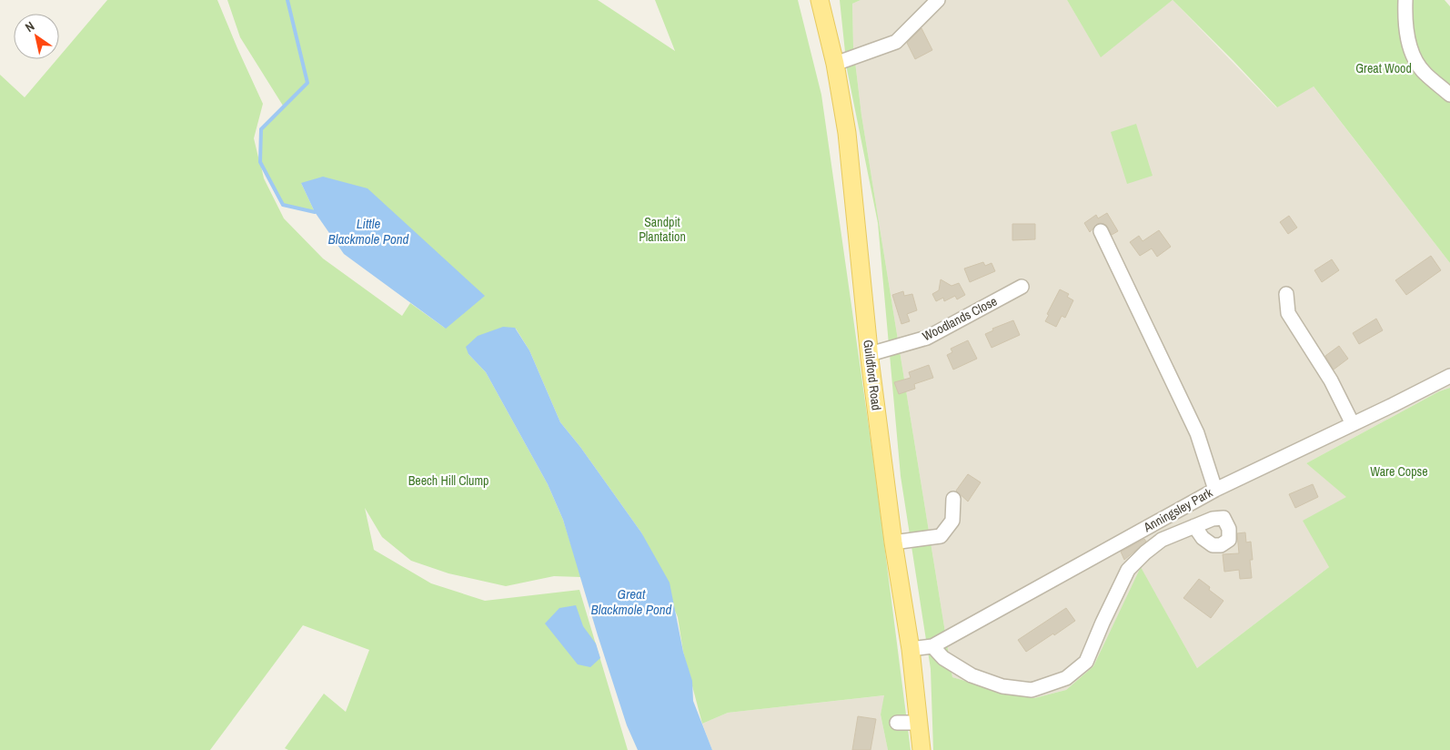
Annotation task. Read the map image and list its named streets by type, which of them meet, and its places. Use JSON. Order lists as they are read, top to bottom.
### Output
{
  "streets": {
    "main road": ["Guildford Road"],
    "street": ["Woodlands Close", "Anningsley Park"]
  },
  "crossings": [
    ["Woodlands Close", "Guildford Road"],
    ["Guildford Road", "Anningsley Park"]
  ],
  "water": ["Little Blackmole Pond", "Great Blackmole Pond"],
  "parks": [
    "Great Wood",
    "Sandpit Plantation",
    "Ware Copse",
    "Beech Hill Clump"
  ],
  "north": "top left"
}
